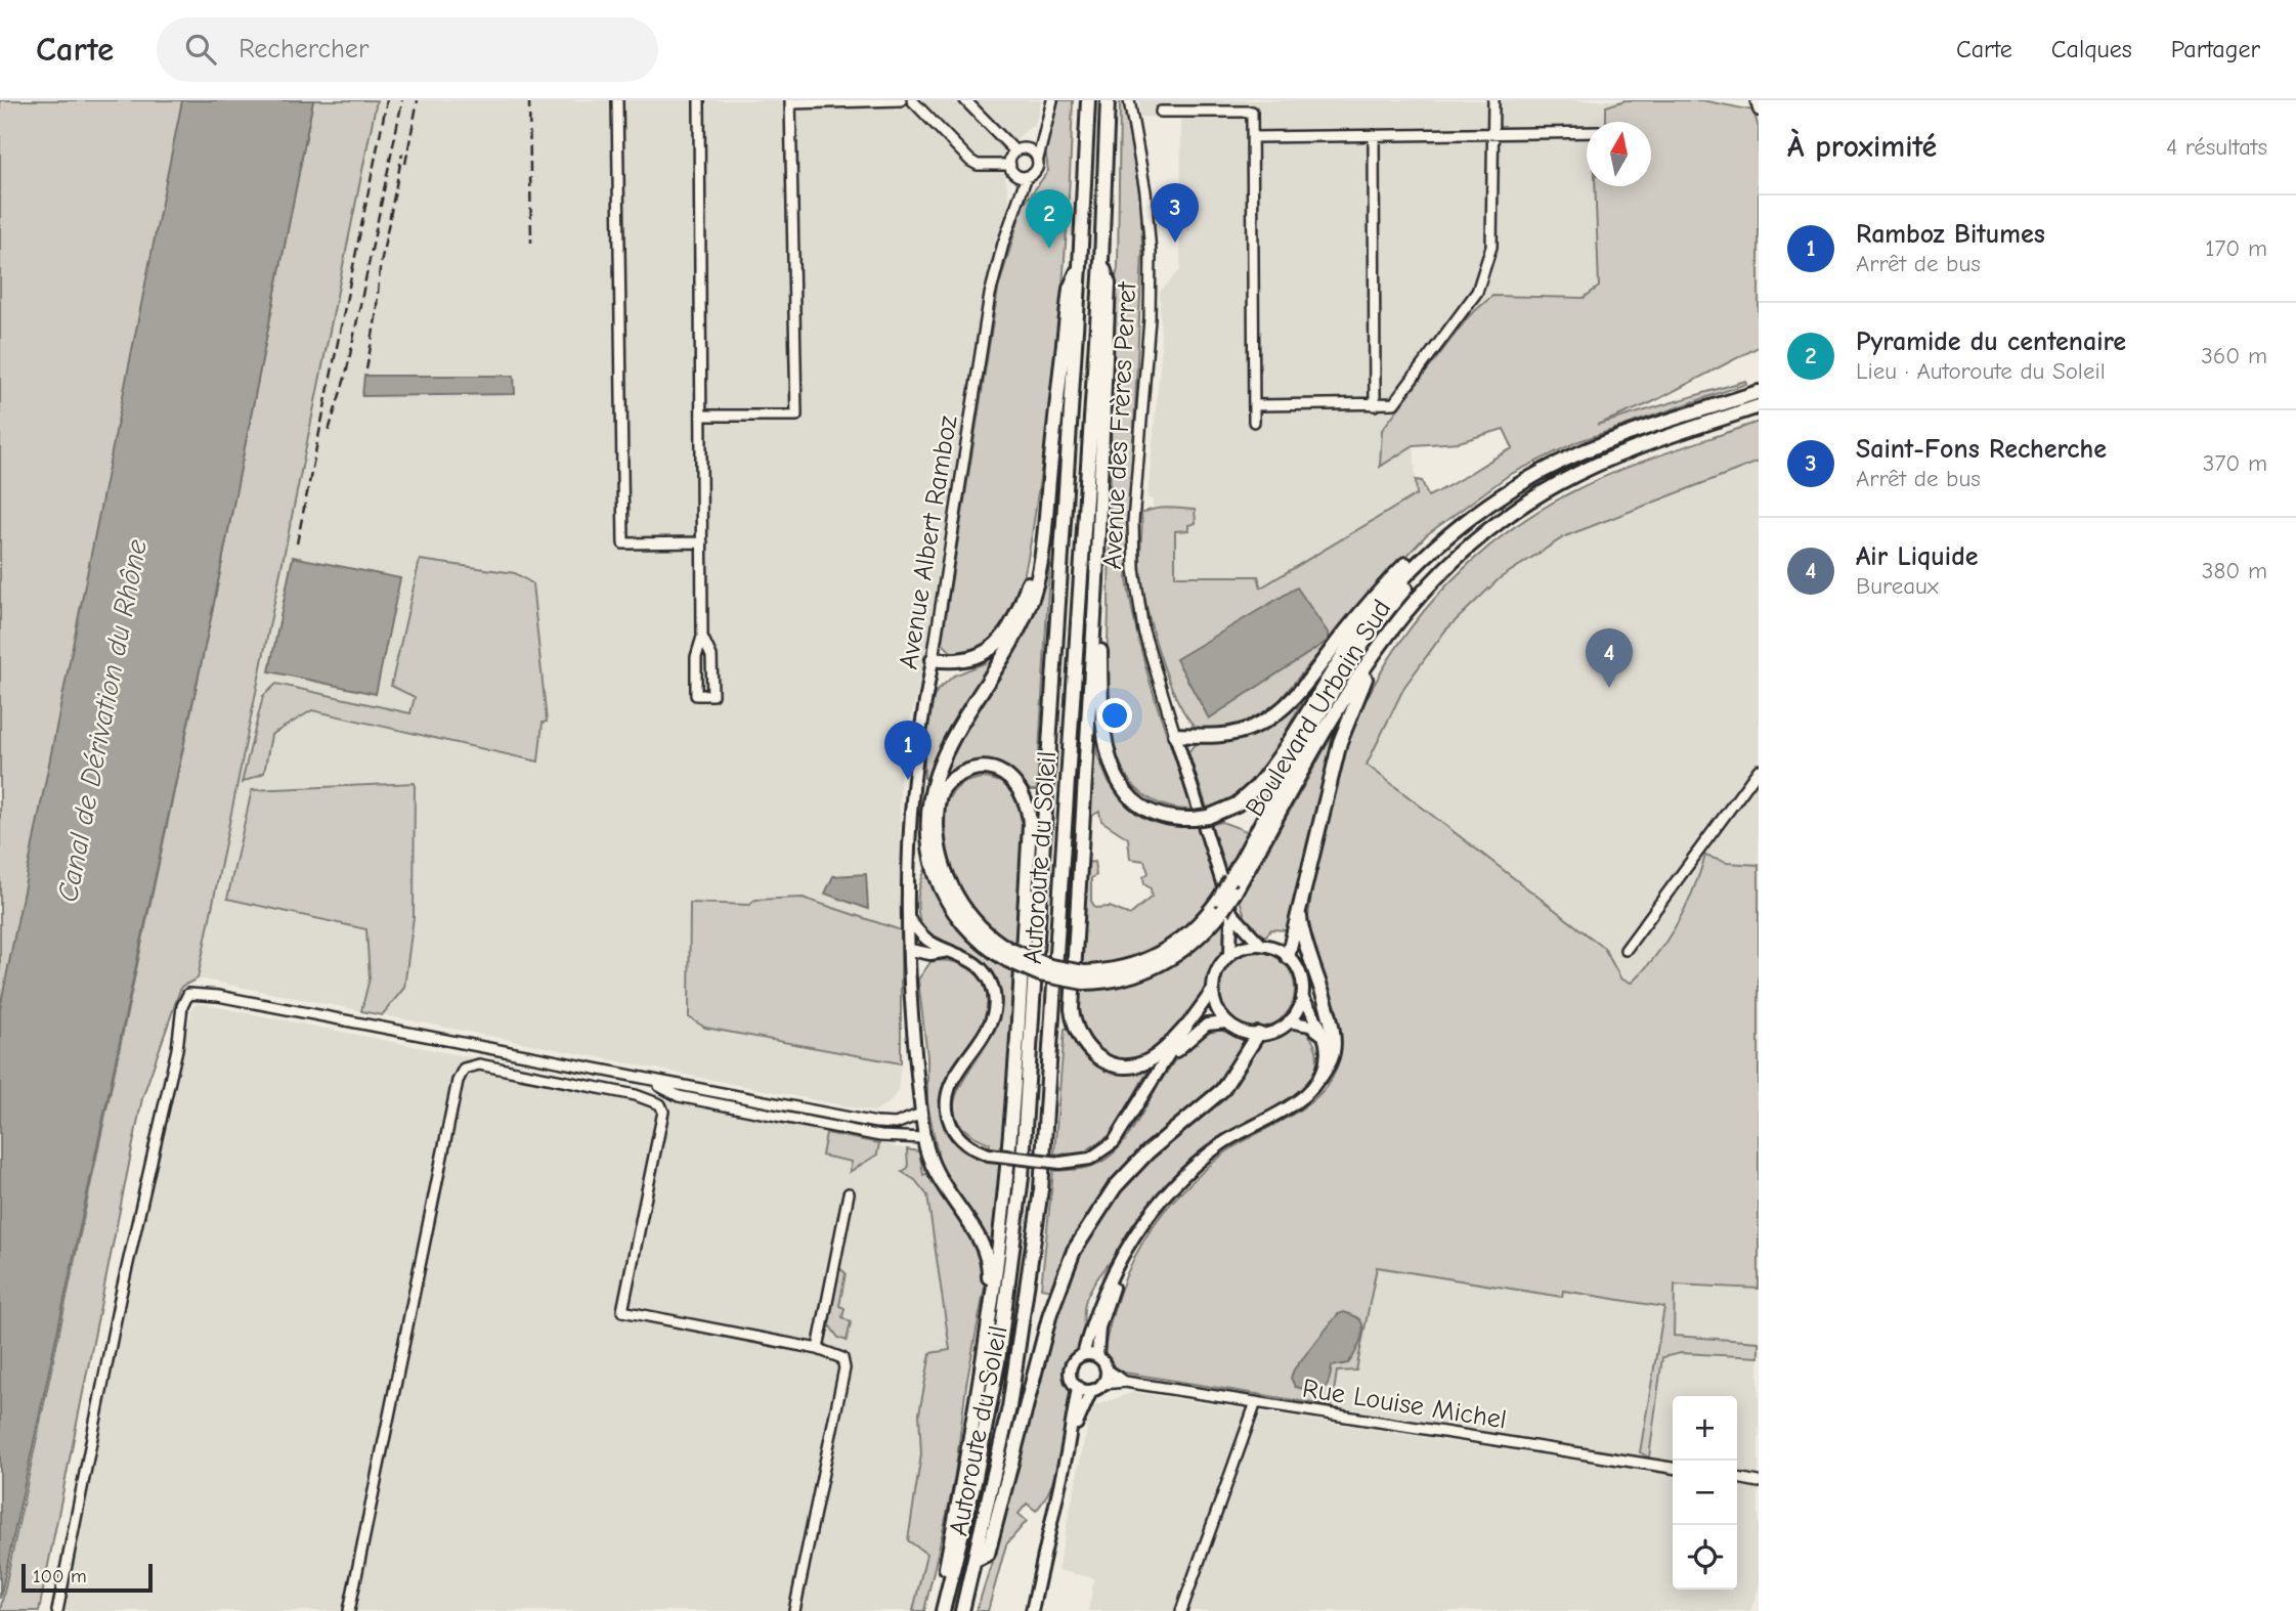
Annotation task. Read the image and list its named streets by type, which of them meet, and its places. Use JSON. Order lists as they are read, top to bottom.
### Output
{
  "streets": {
    "highway": ["Boulevard Urbain Sud", "Autoroute du Soleil"],
    "main road": ["Avenue des Frères Perret", "Avenue Albert Ramboz"],
    "street": ["Rue Louise Michel"]
  },
  "water": ["Canal de Dérivation du Rhône"],
  "scale_bar": "100 m",
  "north": "top",
  "page": {
    "header": "Carte",
    "search": "Rechercher",
    "nav": ["Carte", "Calques", "Partager"],
    "heading": ["À proximité", "4 résultats"],
    "pins": [
      "3",
      "2",
      "4",
      "1"
    ],
    "list": [
      {
        "mark": "1",
        "name": "Ramboz Bitumes",
        "note": "Arrêt de bus",
        "value": "170 m"
      },
      {
        "mark": "2",
        "name": "Pyramide du centenaire",
        "note": "Lieu · Autoroute du Soleil",
        "value": "360 m"
      },
      {
        "mark": "3",
        "name": "Saint-Fons Recherche",
        "note": "Arrêt de bus",
        "value": "370 m"
      },
      {
        "mark": "4",
        "name": "Air Liquide",
        "note": "Bureaux",
        "value": "380 m"
      }
    ],
    "map_buttons": ["+", "−"],
    "scale": "100 m"
  }
}
